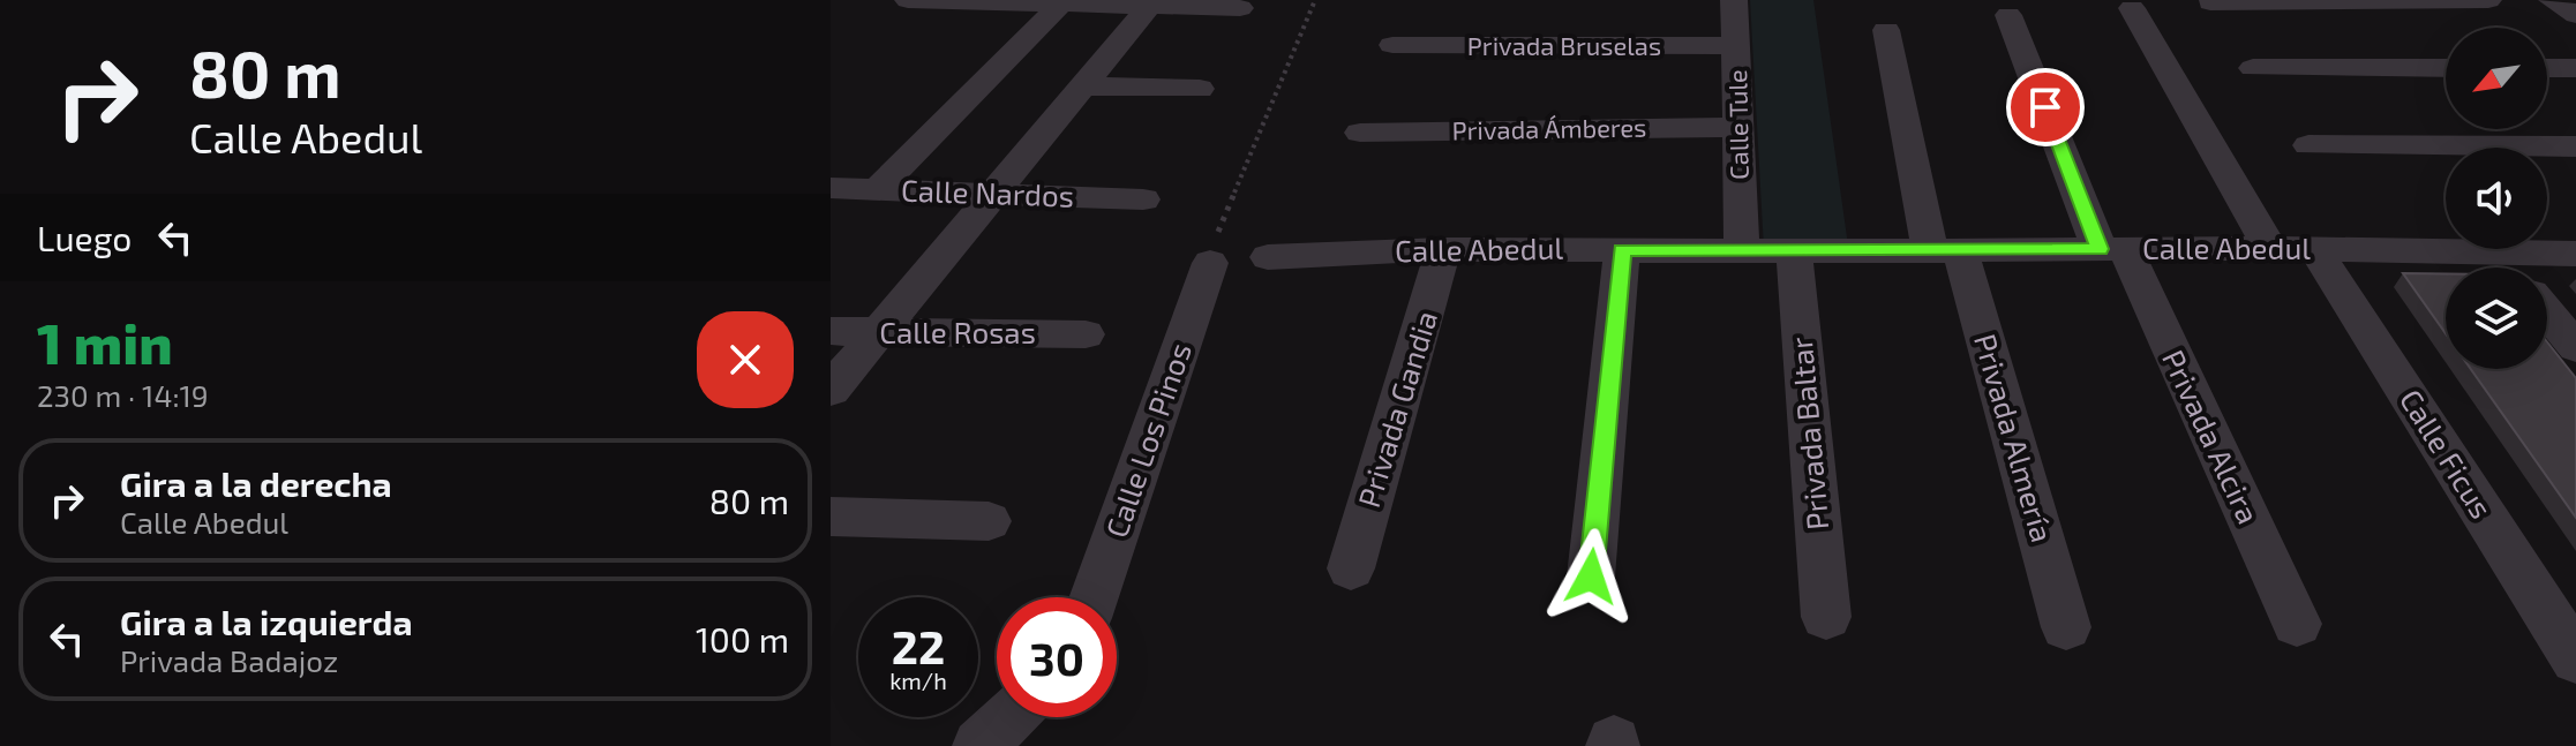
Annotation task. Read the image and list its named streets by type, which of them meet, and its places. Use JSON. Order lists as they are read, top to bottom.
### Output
{
  "streets": {
    "street": [
      "Privada Bruselas",
      "Calle Tule",
      "Privada Ámberes",
      "Calle Nardos",
      "Calle Abedul",
      "Calle Rosas",
      "Privada Gandia",
      "Privada Baltar",
      "Privada Alcira",
      "Privada Almería",
      "Calle Los Pinos",
      "Calle Ficus"
    ]
  },
  "crossings": [
    ["Privada Bruselas", "Calle Tule"],
    ["Calle Tule", "Privada Ámberes"],
    ["Calle Tule", "Calle Abedul"],
    ["Calle Abedul", "Privada Gandia"],
    ["Calle Abedul", "Privada Baltar"],
    ["Calle Abedul", "Privada Alcira"],
    ["Calle Abedul", "Privada Almería"],
    ["Calle Abedul", "Calle Ficus"]
  ],
  "north": "bottom left",
  "page": {
    "turn": ["80 m", "Calle Abedul"],
    "then": "Luego",
    "heading": ["1 min", "230 m · 14:19"],
    "list": [
      {
        "name": "Gira a la derecha",
        "note": "Calle Abedul",
        "value": "80 m"
      },
      {
        "name": "Gira a la izquierda",
        "note": "Privada Badajoz",
        "value": "100 m"
      }
    ],
    "speed": "22 km/h",
    "limit": "30"
  }
}
